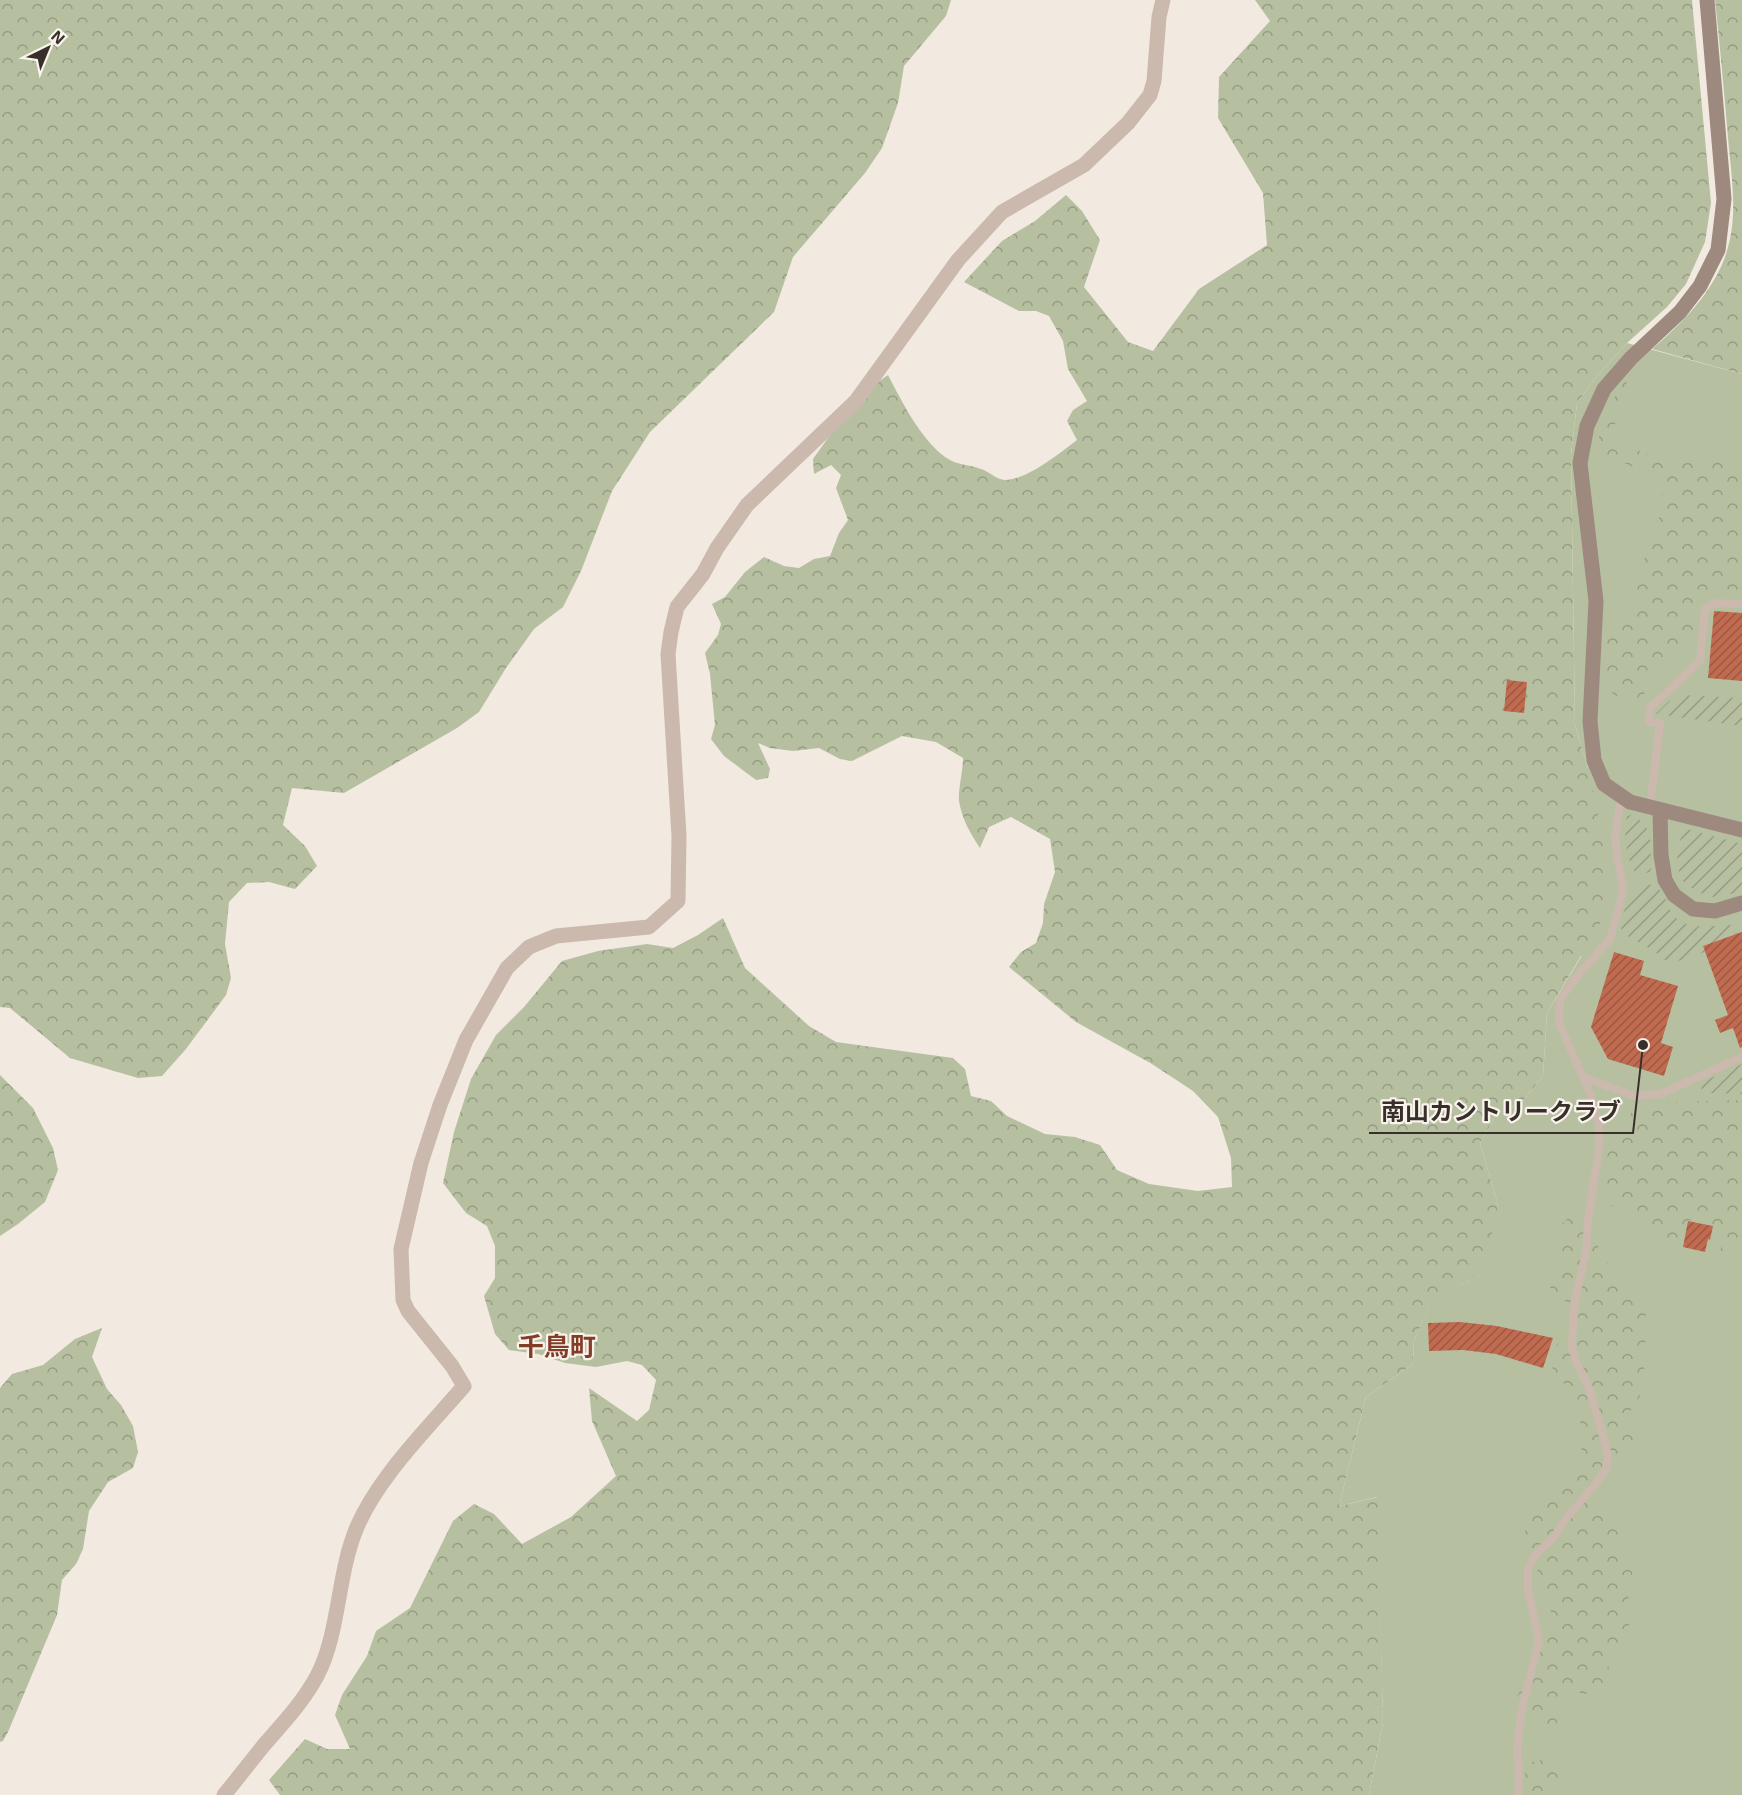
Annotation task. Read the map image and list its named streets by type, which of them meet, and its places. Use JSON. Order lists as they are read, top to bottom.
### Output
{
  "districts": ["千鳥町"],
  "places": ["南山カントリークラブ"],
  "north": "top right"
}
